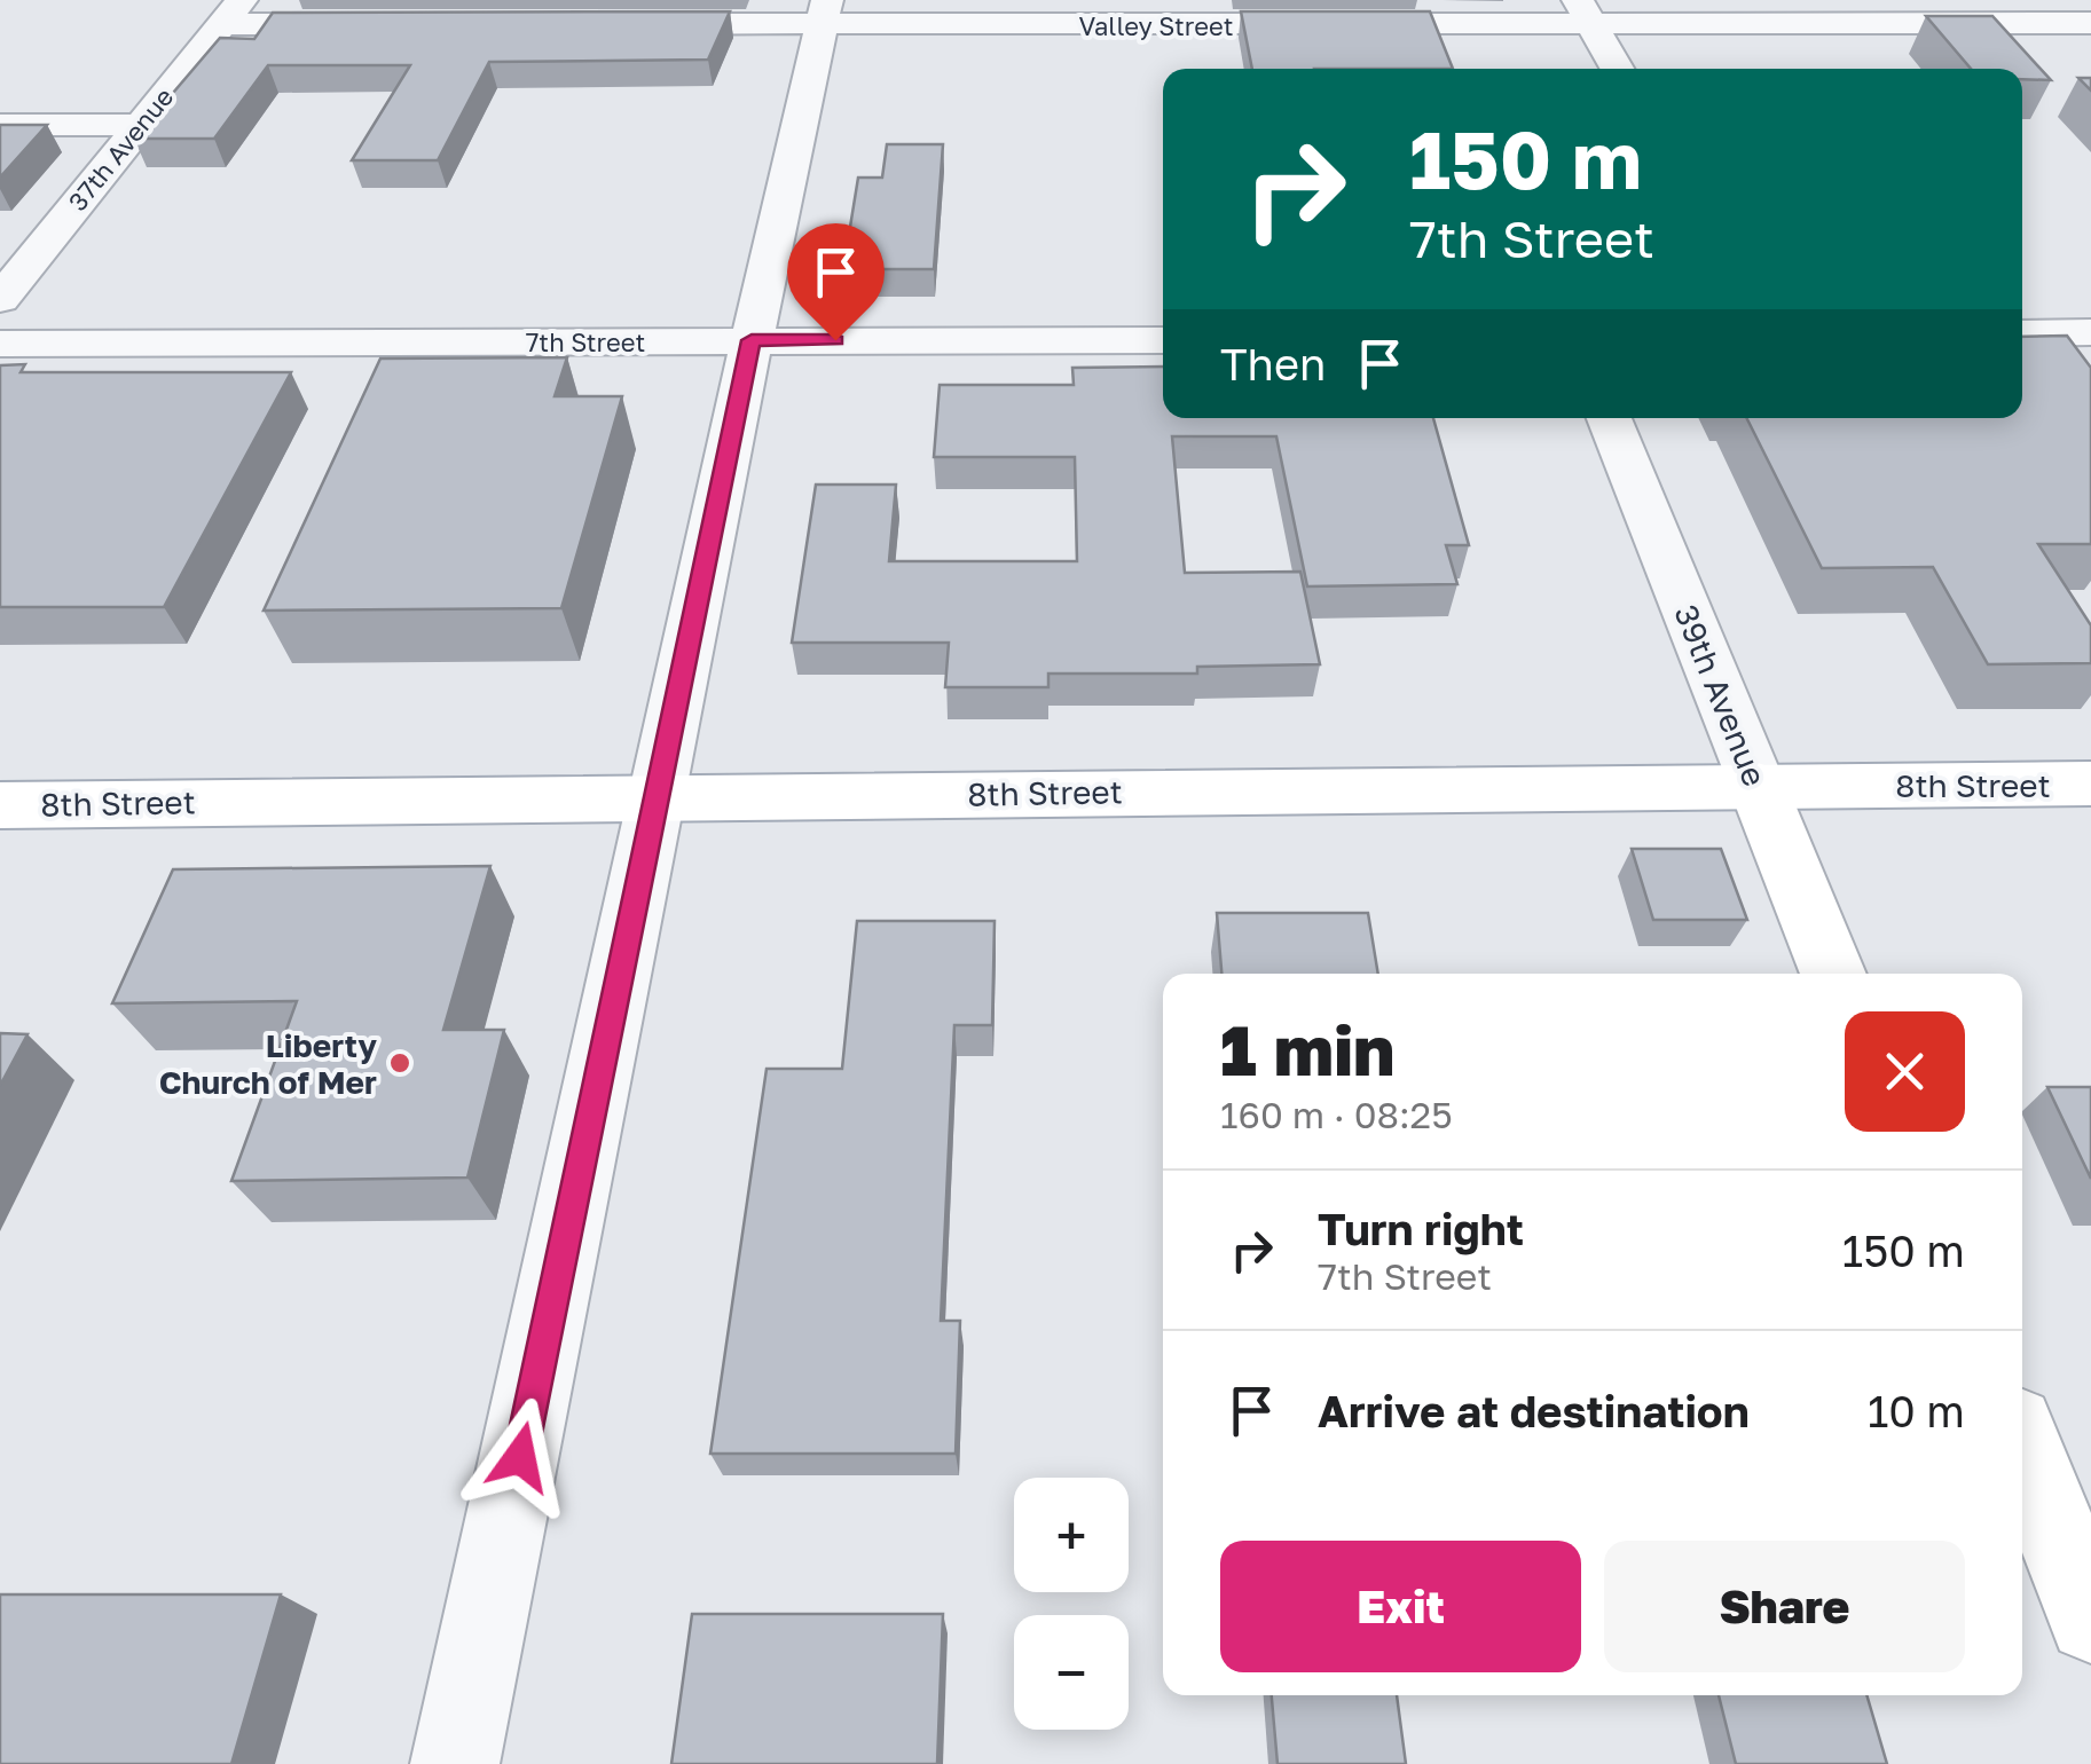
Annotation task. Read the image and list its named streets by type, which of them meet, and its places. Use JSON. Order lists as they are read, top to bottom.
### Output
{
  "streets": {
    "main road": ["39th Avenue", "8th Street"],
    "street": ["Valley Street", "37th Avenue", "7th Street"]
  },
  "crossings": [
    ["39th Avenue", "8th Street"]
  ],
  "places": ["Liberty Church of Mer"],
  "page": {
    "turn": ["150 m", "7th Street"],
    "then": "Then",
    "heading": ["1 min", "160 m · 08:25"],
    "list": [
      {
        "name": "Turn right",
        "note": "7th Street",
        "value": "150 m"
      },
      {
        "name": "Arrive at destination",
        "value": "10 m"
      }
    ],
    "map_buttons": ["+", "−"],
    "buttons": ["Exit", "Share"]
  }
}
